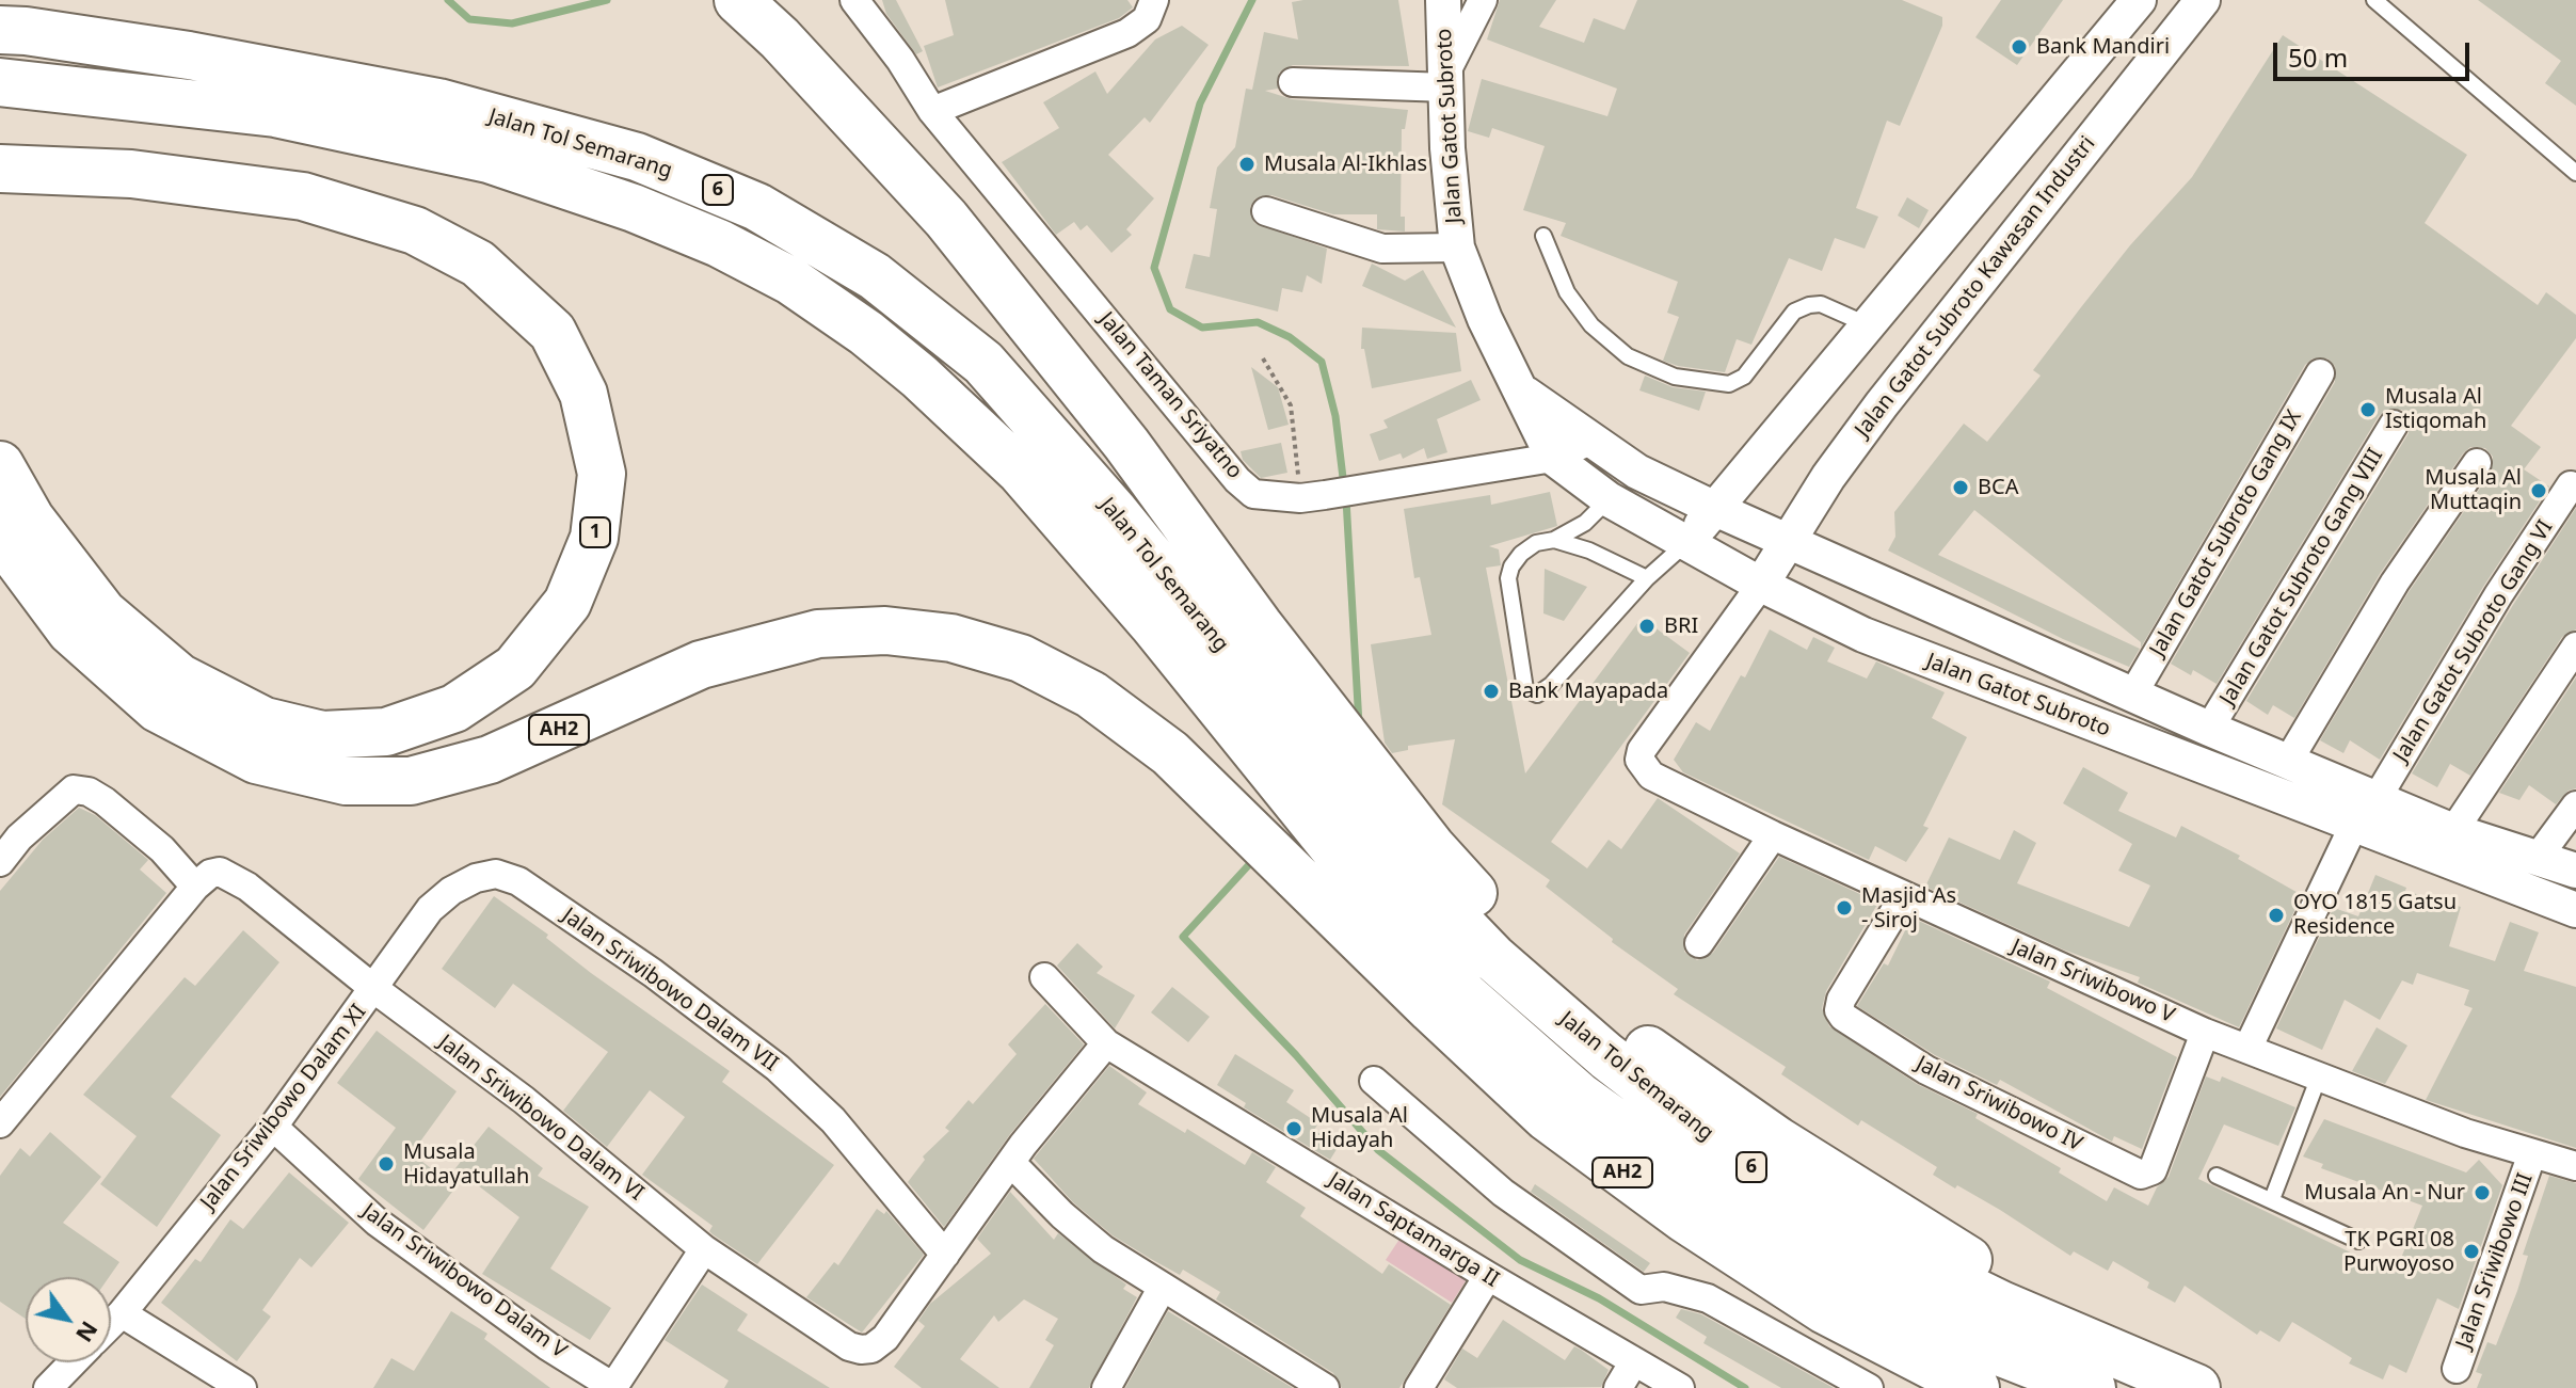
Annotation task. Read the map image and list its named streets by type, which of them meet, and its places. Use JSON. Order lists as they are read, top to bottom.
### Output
{
  "streets": {
    "highway": [
      "Jalan Tol Semarang",
      "6",
      "1",
      "AH2"
    ],
    "street": [
      "Jalan Gatot Subroto",
      "Jalan Gatot Subroto Kawasan Industri",
      "Jalan Taman Sriyatno",
      "Jalan Gatot Subroto Gang IX",
      "Jalan Gatot Subroto Gang VIII",
      "Jalan Gatot Subroto Gang VI",
      "Jalan Sriwibowo V",
      "Jalan Sriwibowo Dalam VII",
      "Jalan Sriwibowo IV",
      "Jalan Sriwibowo Dalam XI",
      "Jalan Sriwibowo Dalam VI",
      "Jalan Saptamarga II",
      "Jalan Sriwibowo III",
      "Jalan Sriwibowo Dalam V"
    ]
  },
  "crossings": [
    ["Jalan Gatot Subroto", "Jalan Gatot Subroto Kawasan Industri"],
    ["Jalan Gatot Subroto", "Jalan Taman Sriyatno"],
    ["Jalan Gatot Subroto", "Jalan Gatot Subroto Gang IX"],
    ["Jalan Gatot Subroto", "Jalan Gatot Subroto Gang VIII"],
    ["Jalan Gatot Subroto", "Jalan Gatot Subroto Gang VI"],
    ["Jalan Gatot Subroto", "Jalan Sriwibowo V"],
    ["Jalan Tol Semarang", "AH2"],
    ["Jalan Gatot Subroto Kawasan Industri", "Jalan Sriwibowo V"],
    ["Jalan Sriwibowo V", "Jalan Sriwibowo IV"],
    ["Jalan Sriwibowo V", "Jalan Sriwibowo III"],
    ["Jalan Sriwibowo Dalam VII", "Jalan Sriwibowo Dalam XI"],
    ["Jalan Sriwibowo Dalam VII", "Jalan Sriwibowo Dalam VI"],
    ["Jalan Sriwibowo Dalam XI", "Jalan Sriwibowo Dalam VI"],
    ["Jalan Sriwibowo Dalam XI", "Jalan Sriwibowo Dalam V"],
    ["Jalan Sriwibowo Dalam VI", "Jalan Sriwibowo Dalam V"]
  ],
  "places": [
    "Bank Mandiri",
    "Musala Al-Ikhlas",
    "Musala Al Istiqomah",
    "BCA",
    "Musala Al Muttaqin",
    "BRI",
    "Bank Mayapada",
    "Masjid As - Siroj",
    "OYO 1815 Gatsu Residence",
    "Musala Al Hidayah",
    "Musala Hidayatullah",
    "Musala An - Nur",
    "TK PGRI 08 Purwoyoso"
  ],
  "scale_bar": "50 m",
  "north": "bottom right"
}
